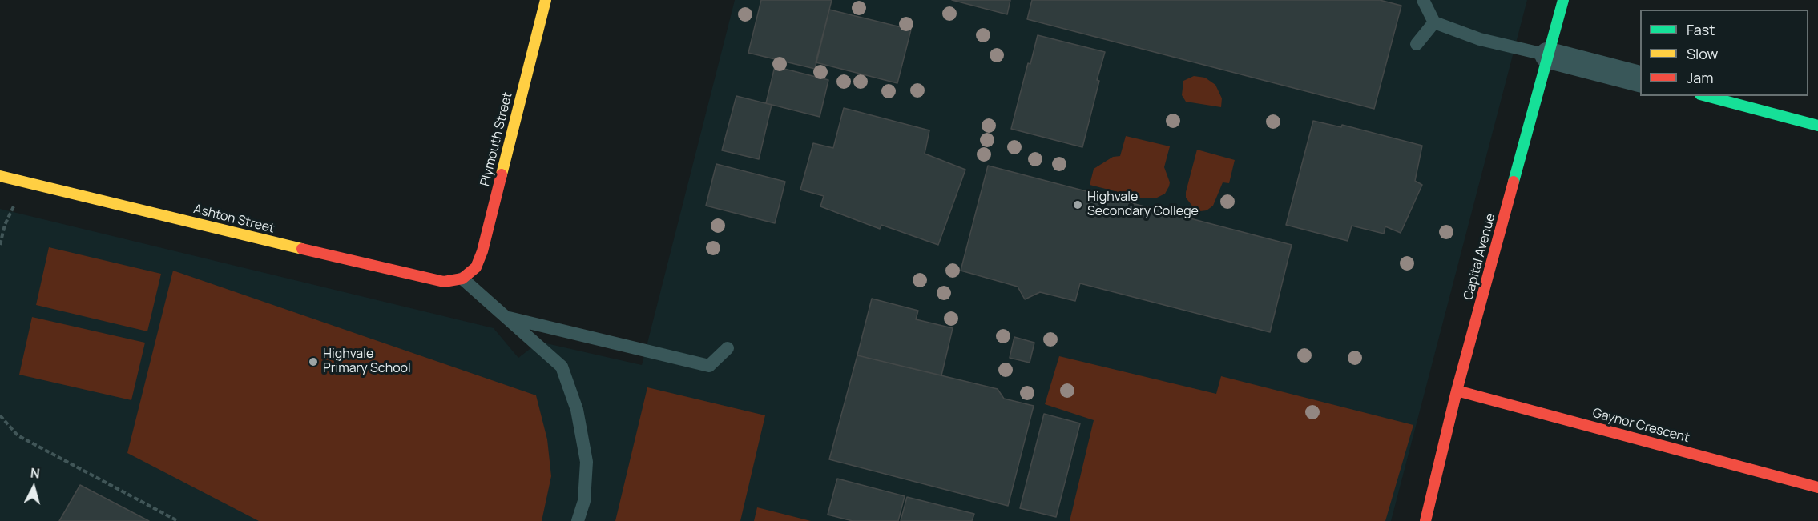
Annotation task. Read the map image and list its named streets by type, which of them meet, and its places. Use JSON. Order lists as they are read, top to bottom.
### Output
{
  "streets": {
    "street": [
      "Plymouth Street",
      "Ashton Street",
      "Capital Avenue",
      "Gaynor Crescent"
    ]
  },
  "crossings": [
    ["Plymouth Street", "Ashton Street"],
    ["Capital Avenue", "Gaynor Crescent"]
  ],
  "places": ["Highvale Secondary College", "Highvale Primary School"],
  "legend": ["Fast", "Slow", "Jam"],
  "north": "top"
}
